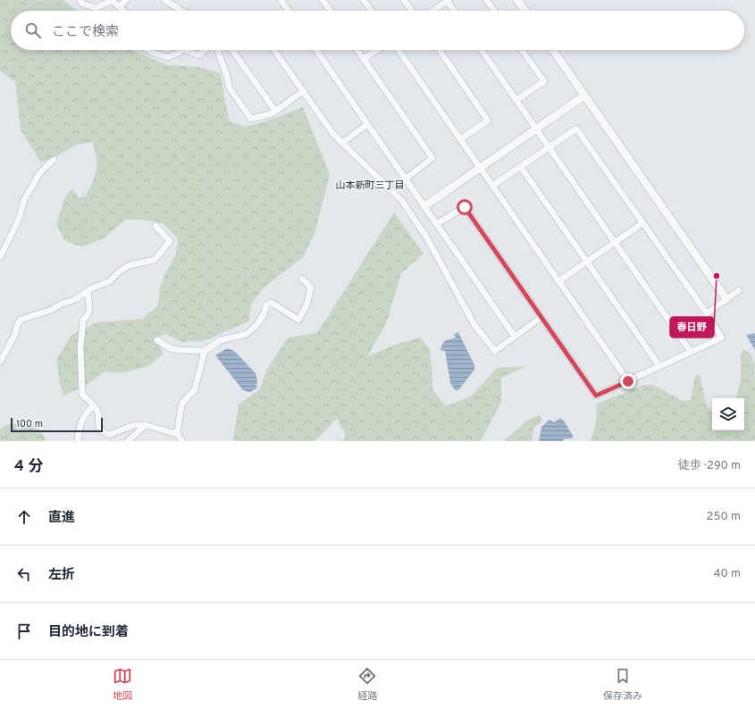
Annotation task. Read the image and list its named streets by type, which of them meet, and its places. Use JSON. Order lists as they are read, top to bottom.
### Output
{
  "districts": ["山本新町三丁目"],
  "places": ["春日野"],
  "scale_bar": "100 m",
  "page": {
    "search": "ここで検索",
    "scale": "100 m",
    "heading": ["4 分", "徒歩 · 290 m"],
    "list": [
      ["直進", "250 m"],
      ["左折", "40 m"],
      "目的地に到着"
    ],
    "nav": ["地図", "経路", "保存済み"]
  }
}
